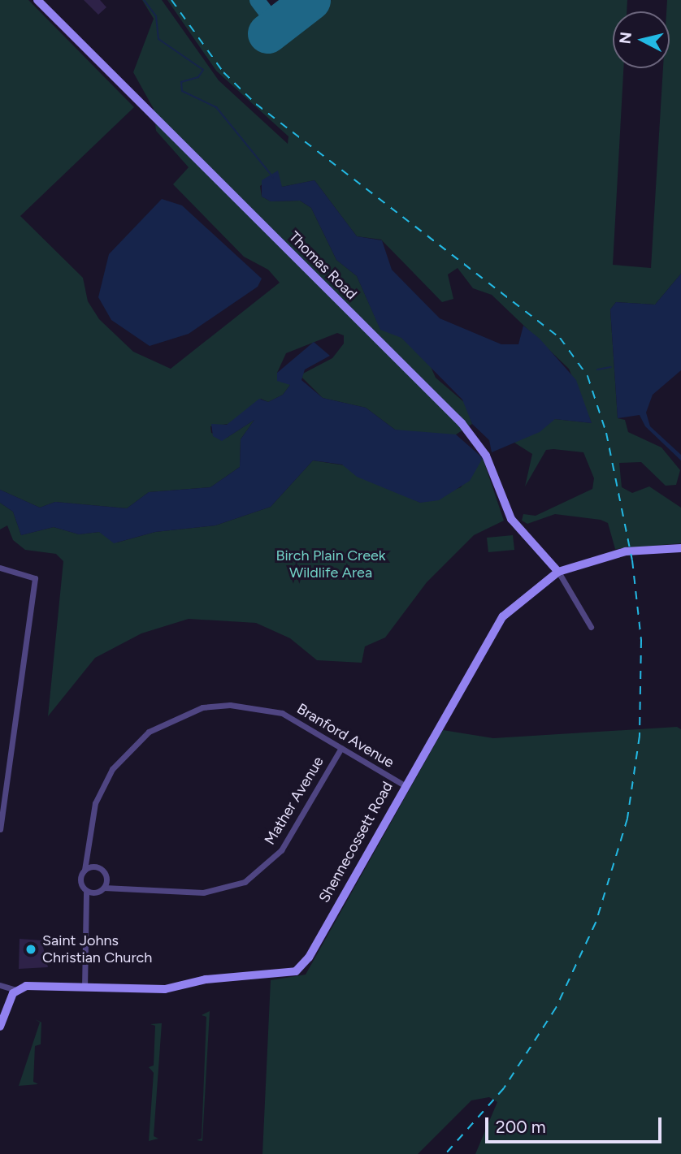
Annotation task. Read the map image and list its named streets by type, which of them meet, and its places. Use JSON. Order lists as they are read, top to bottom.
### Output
{
  "streets": {
    "main road": ["Thomas Road", "Shennecossett Road"],
    "street": ["Branford Avenue", "Mather Avenue"]
  },
  "crossings": [
    ["Thomas Road", "Shennecossett Road"],
    ["Branford Avenue", "Mather Avenue"],
    ["Branford Avenue", "Shennecossett Road"]
  ],
  "parks": ["Birch Plain Creek Wildlife Area"],
  "places": ["Saint Johns Christian Church"],
  "scale_bar": "200 m",
  "north": "left"
}
